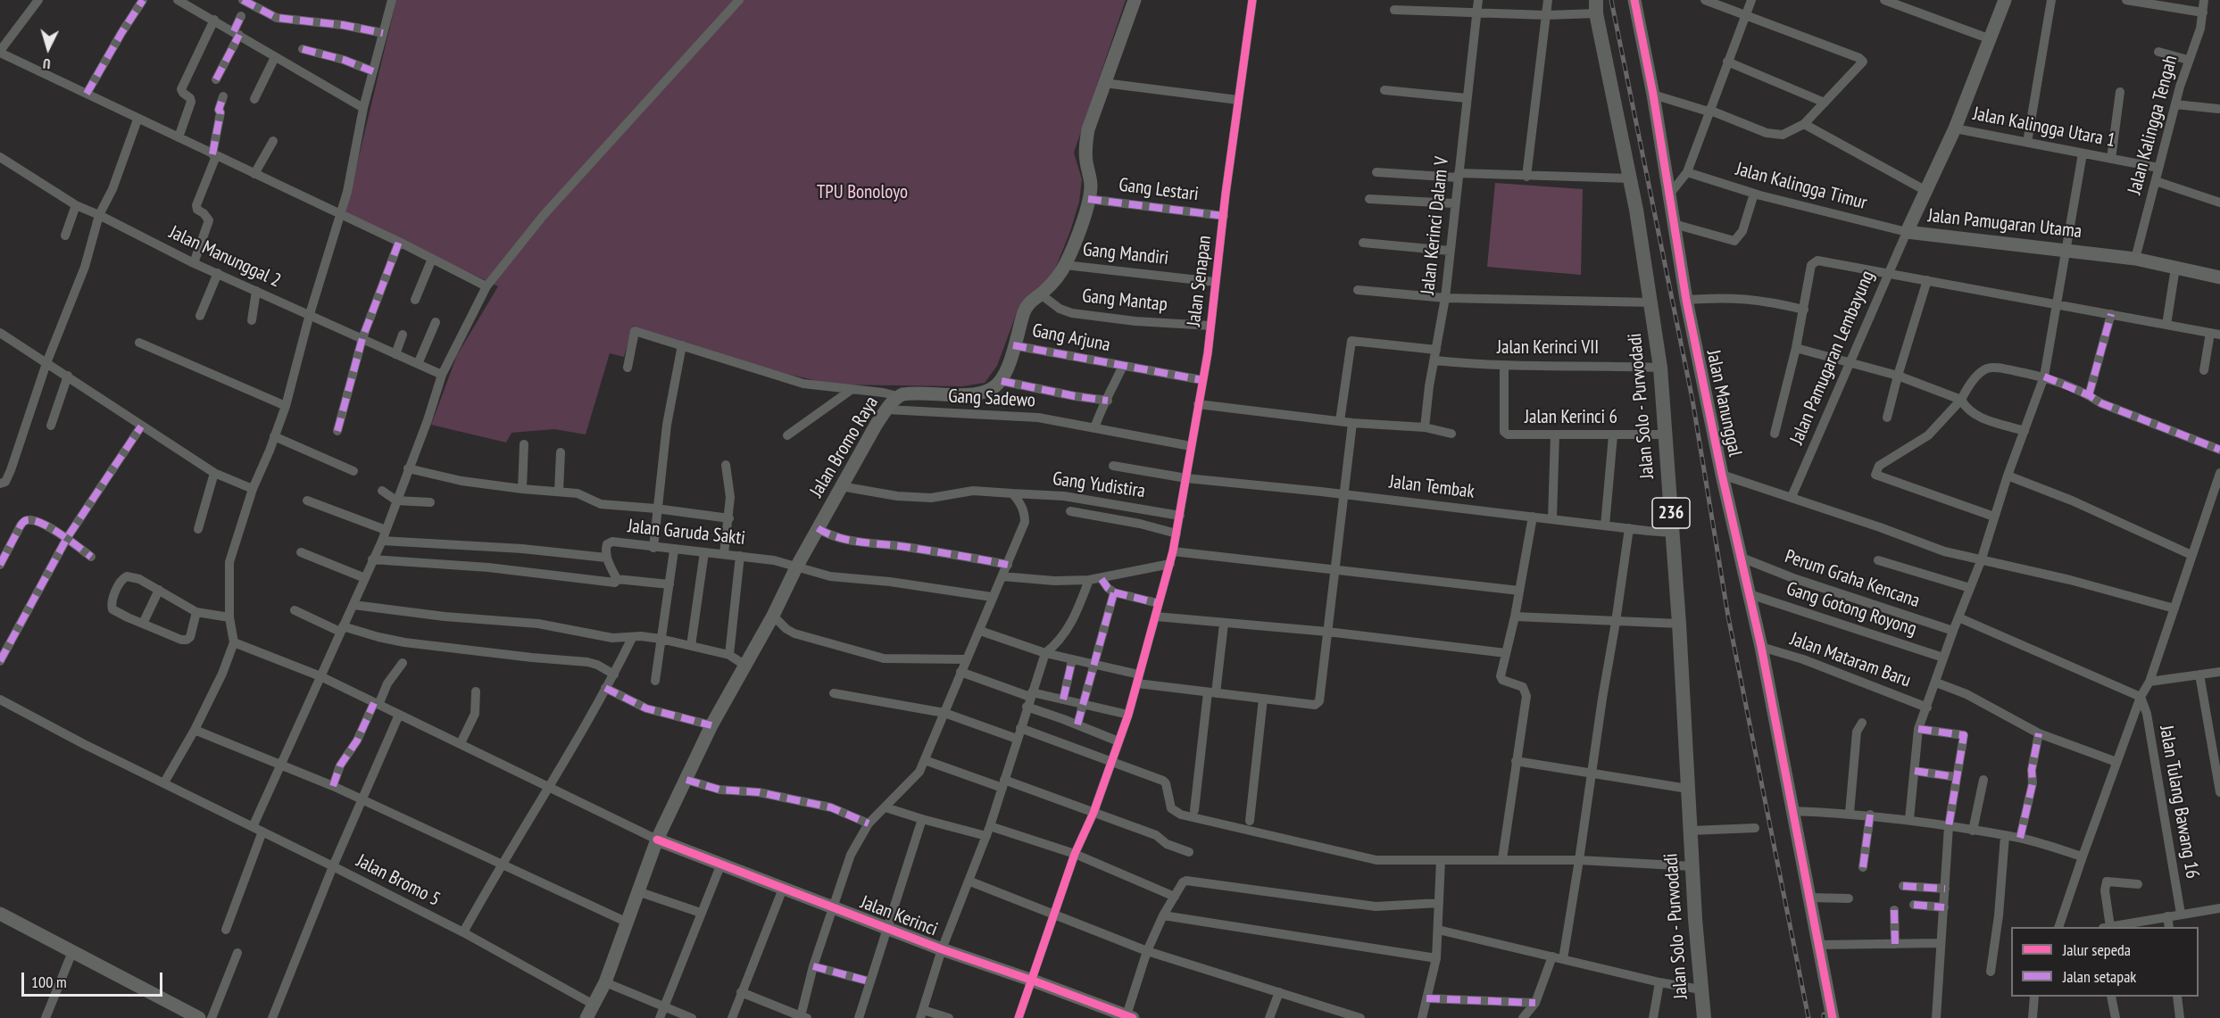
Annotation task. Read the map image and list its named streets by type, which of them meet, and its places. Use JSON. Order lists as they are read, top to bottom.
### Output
{
  "streets": {
    "main road": ["Jalan Solo - Purwodadi", "236"],
    "street": [
      "Jalan Kalingga Tengah",
      "Jalan Kalingga Utara 1",
      "Jalan Kalingga Timur",
      "Gang Lestari",
      "Jalan Pamugaran Utama",
      "Jalan Kerinci Dalam V",
      "Gang Mandiri",
      "Jalan Manunggal 2",
      "Jalan Senapan",
      "Gang Mantap",
      "Gang Arjuna",
      "Jalan Kerinci VII",
      "Jalan Pamugaran Lembayung",
      "Gang Sadewo",
      "Jalan Manunggal",
      "Jalan Kerinci 6",
      "Jalan Bromo Raya",
      "Gang Yudistira",
      "Jalan Tembak",
      "Jalan Garuda Sakti",
      "Perum Graha Kencana",
      "Gang Gotong Royong",
      "Jalan Mataram Baru",
      "Jalan Tulang Bawang 16",
      "Jalan Bromo 5",
      "Jalan Kerinci"
    ]
  },
  "crossings": [
    ["Jalan Kalingga Tengah", "Jalan Kalingga Utara 1"],
    ["Jalan Kalingga Tengah", "Jalan Pamugaran Utama"],
    ["Jalan Kalingga Utara 1", "Jalan Pamugaran Utama"],
    ["Jalan Kalingga Timur", "Jalan Pamugaran Utama"],
    ["Jalan Kalingga Timur", "Jalan Pamugaran Lembayung"],
    ["Gang Lestari", "Jalan Senapan"],
    ["Jalan Pamugaran Utama", "Jalan Pamugaran Lembayung"],
    ["Jalan Kerinci Dalam V", "Jalan Kerinci VII"],
    ["Gang Mandiri", "Jalan Senapan"],
    ["Jalan Senapan", "Gang Mantap"],
    ["Jalan Senapan", "Gang Arjuna"],
    ["Jalan Senapan", "Gang Sadewo"],
    ["Jalan Senapan", "Gang Yudistira"],
    ["Jalan Senapan", "Jalan Tembak"],
    ["Jalan Senapan", "Jalan Kerinci"],
    ["Jalan Kerinci VII", "Jalan Solo - Purwodadi"],
    ["Jalan Kerinci VII", "Jalan Kerinci 6"],
    ["Gang Sadewo", "Jalan Bromo Raya"],
    ["Jalan Manunggal", "Perum Graha Kencana"],
    ["Jalan Manunggal", "Gang Gotong Royong"],
    ["Jalan Manunggal", "Jalan Mataram Baru"],
    ["Jalan Solo - Purwodadi", "Jalan Kerinci 6"],
    ["Jalan Solo - Purwodadi", "Jalan Tembak"],
    ["Jalan Bromo Raya", "Gang Yudistira"],
    ["Jalan Bromo Raya", "Jalan Garuda Sakti"],
    ["Jalan Bromo Raya", "Jalan Bromo 5"],
    ["Jalan Bromo Raya", "Jalan Kerinci"]
  ],
  "parks": ["TPU Bonoloyo"],
  "legend": ["Jalur sepeda", "Jalan setapak"],
  "scale_bar": "100 m",
  "north": "bottom"
}
